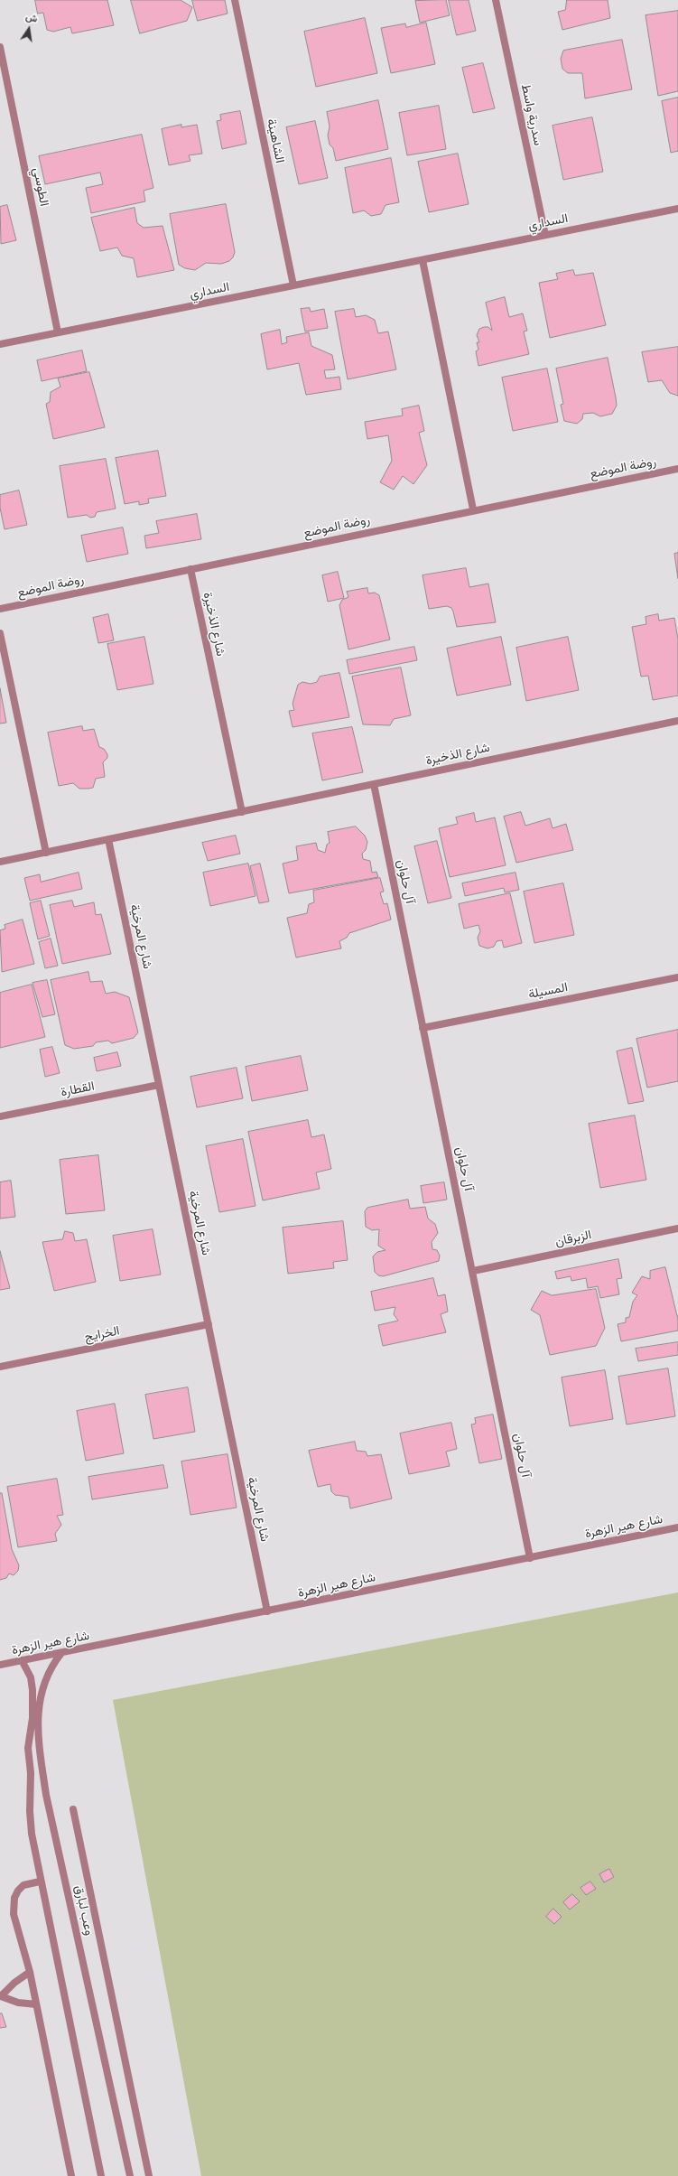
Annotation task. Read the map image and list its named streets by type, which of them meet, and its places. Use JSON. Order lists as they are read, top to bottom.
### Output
{
  "streets": {
    "street": [
      "سدرية واسط",
      "الشاهينة",
      "الطوسي",
      "السداري",
      "روضة الموضع",
      "شارع الذخيرة",
      "آل حلوان",
      "شارع المرخية",
      "المسيلة",
      "القطارة",
      "الزبرقان",
      "الخرايج",
      "شارع هير الزهرة",
      "وعب لبارق"
    ]
  },
  "crossings": [
    ["سدرية واسط", "السداري"],
    ["الشاهينة", "السداري"],
    ["الطوسي", "السداري"],
    ["روضة الموضع", "شارع الذخيرة"],
    ["شارع الذخيرة", "آل حلوان"],
    ["شارع الذخيرة", "شارع المرخية"],
    ["آل حلوان", "المسيلة"],
    ["آل حلوان", "الزبرقان"],
    ["آل حلوان", "شارع هير الزهرة"],
    ["شارع المرخية", "القطارة"],
    ["شارع المرخية", "الخرايج"],
    ["شارع المرخية", "شارع هير الزهرة"],
    ["شارع هير الزهرة", "وعب لبارق"]
  ],
  "north": "top"
}
